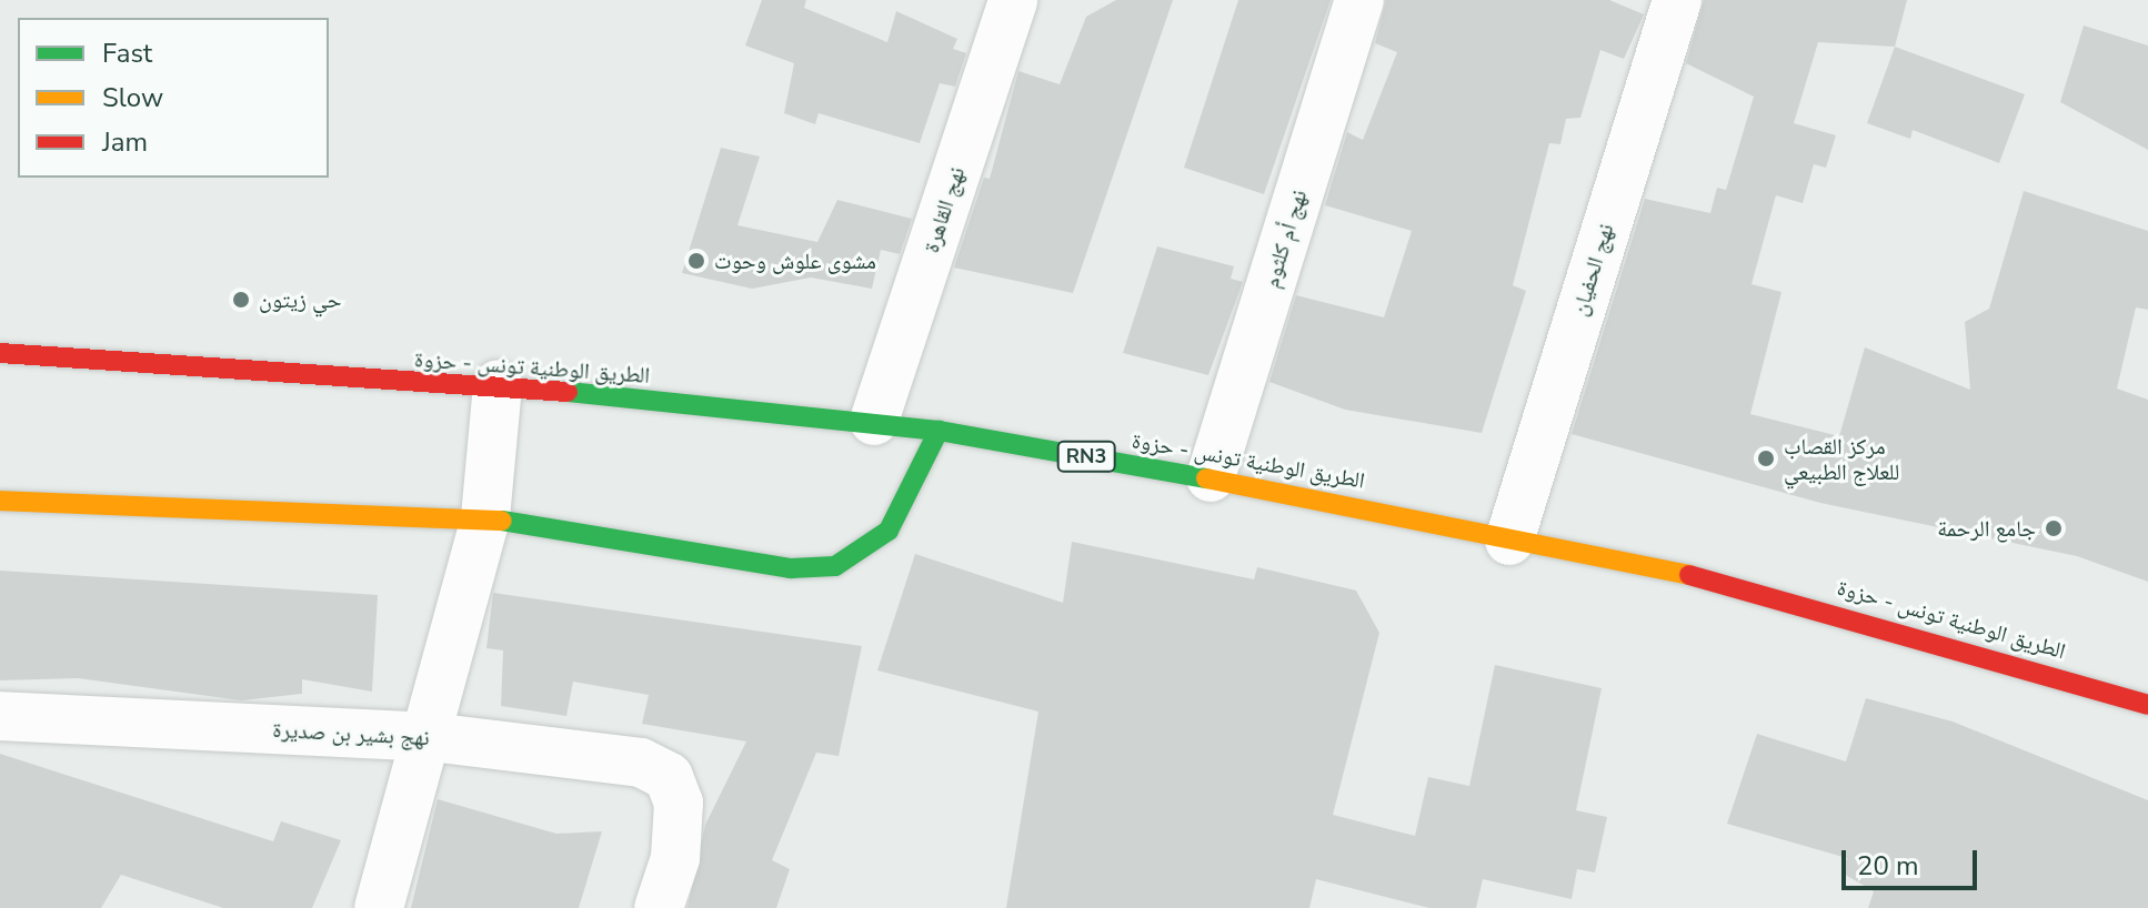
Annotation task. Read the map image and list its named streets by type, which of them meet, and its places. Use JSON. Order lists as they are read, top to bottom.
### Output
{
  "streets": {
    "main road": ["الطريق الوطنية تونس - حزوة", "RN3"],
    "street": [
      "نهج القاهرة",
      "نهج أم كلثوم",
      "نهج الحفيان",
      "نهج بشير بن صديرة"
    ]
  },
  "crossings": [
    ["نهج القاهرة", "الطريق الوطنية تونس - حزوة"],
    ["نهج أم كلثوم", "الطريق الوطنية تونس - حزوة"],
    ["نهج الحفيان", "الطريق الوطنية تونس - حزوة"]
  ],
  "places": [
    "مشوى علوش وحوت",
    "حي زيتون",
    "مركز القصاب للعلاج الطبيعي",
    "جامع الرحمة"
  ],
  "legend": ["Fast", "Slow", "Jam"],
  "scale_bar": "20 m"
}
